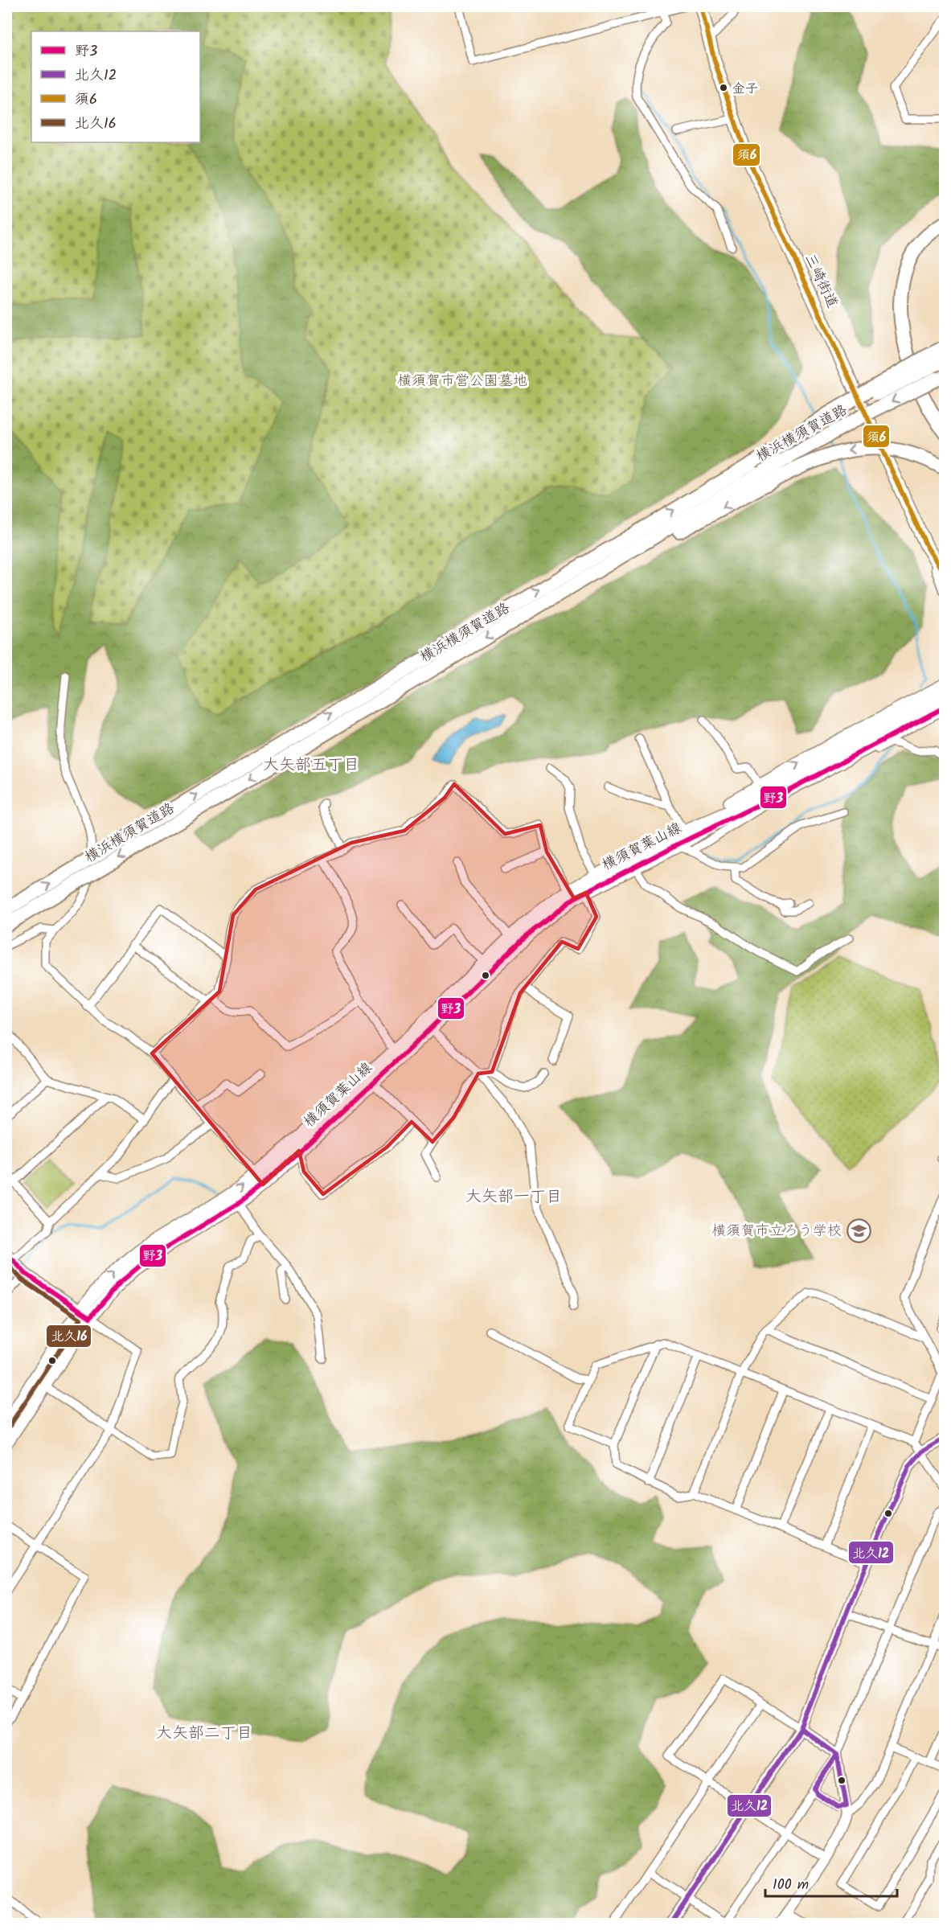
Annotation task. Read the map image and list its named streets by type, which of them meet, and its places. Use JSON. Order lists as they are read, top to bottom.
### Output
{
  "streets": {
    "highway": ["横浜横須賀道路"],
    "main road": ["三崎街道", "横須賀葉山線"]
  },
  "districts": ["大矢部五丁目", "大矢部一丁目", "大矢部二丁目"],
  "parks": ["横須賀市営公園墓地"],
  "places": {
    "other": ["金子"],
    "school or university": ["横須賀市立ろう学校"]
  },
  "lines": [
    "transit line 須6",
    "transit line 野3",
    "transit line 北久16",
    "transit line 北久12"
  ],
  "legend": [
    "野3",
    "北久12",
    "須6",
    "北久16"
  ],
  "scale_bar": "100 m"
}
